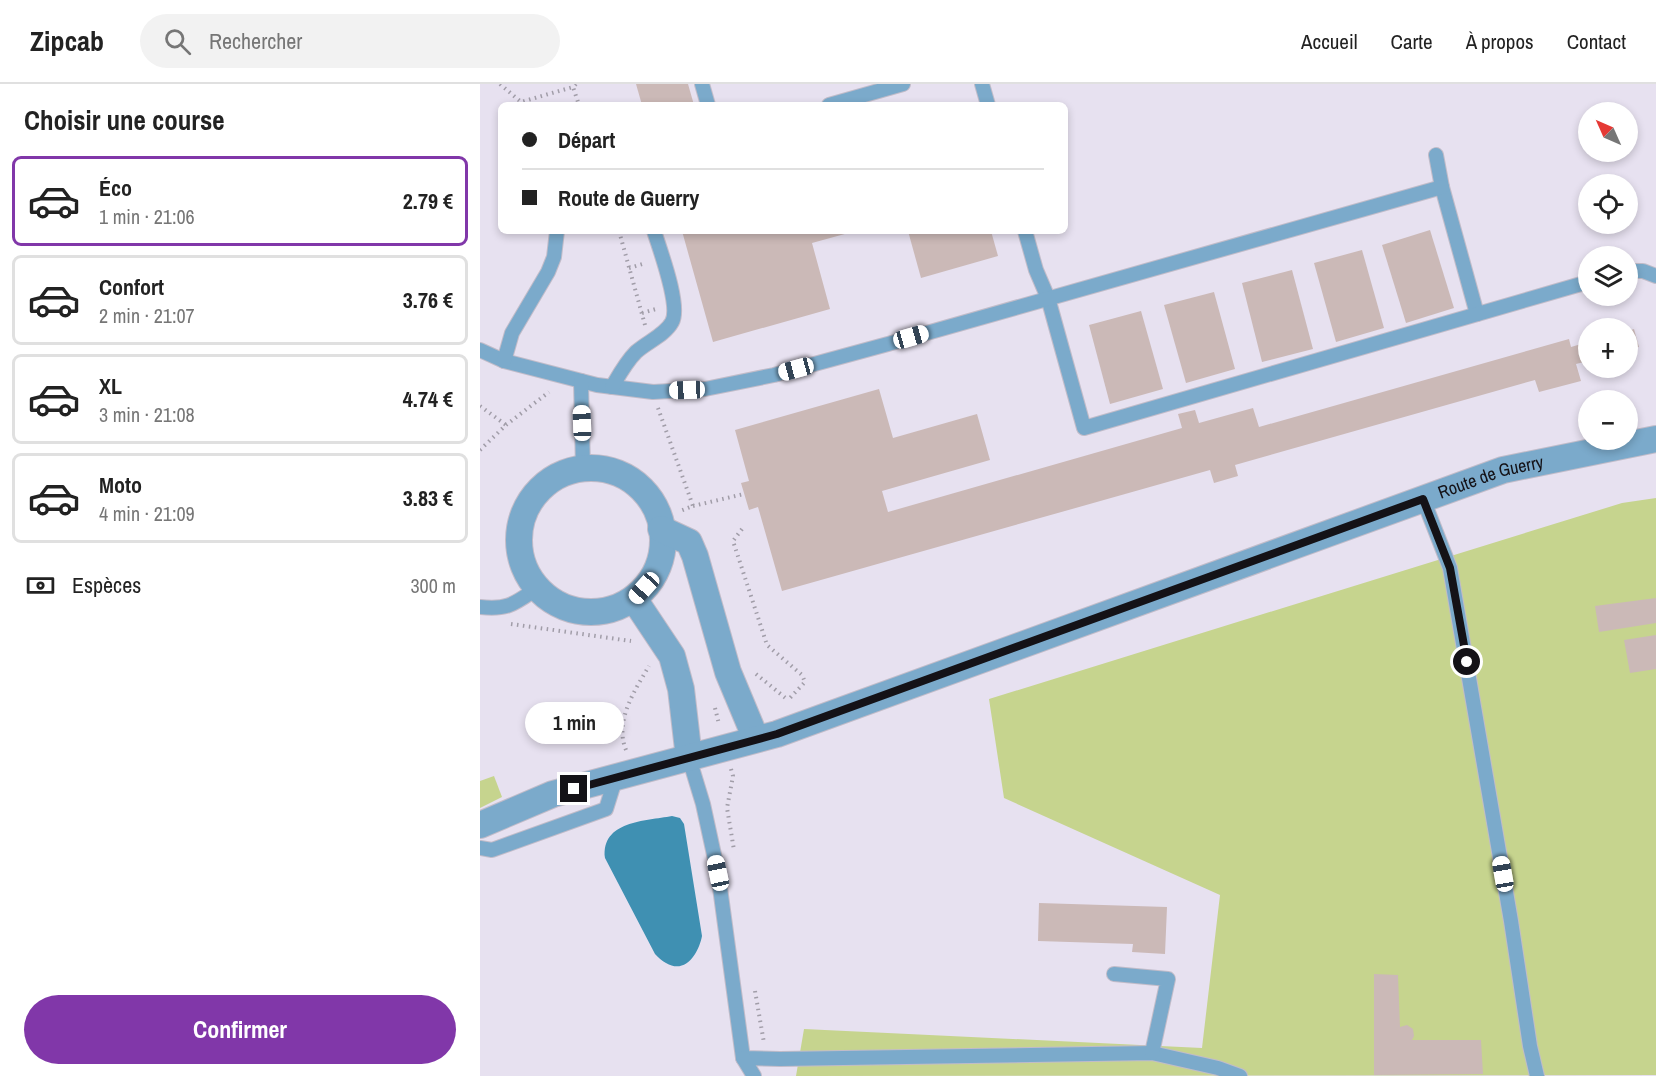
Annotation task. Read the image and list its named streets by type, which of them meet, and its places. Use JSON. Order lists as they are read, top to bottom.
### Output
{
  "streets": {
    "street": ["Route de Guerry"]
  },
  "north": "top left",
  "page": {
    "header": "Zipcab",
    "search": "Rechercher",
    "nav": [
      "Accueil",
      "Carte",
      "À propos",
      "Contact"
    ],
    "heading": "Choisir une course",
    "map_buttons": ["+", "−"],
    "banner": ["Départ", "Route de Guerry"],
    "list": [
      {
        "name": "Éco",
        "note": "1 min · 21:06",
        "value": "2.79 €"
      },
      {
        "name": "Confort",
        "note": "2 min · 21:07",
        "value": "3.76 €"
      },
      {
        "name": "XL",
        "note": "3 min · 21:08",
        "value": "4.74 €"
      },
      {
        "name": "Moto",
        "note": "4 min · 21:09",
        "value": "3.83 €"
      }
    ],
    "pay": ["Espèces", "300 m"],
    "bubble": "1 min",
    "buttons": "Confirmer"
  }
}
